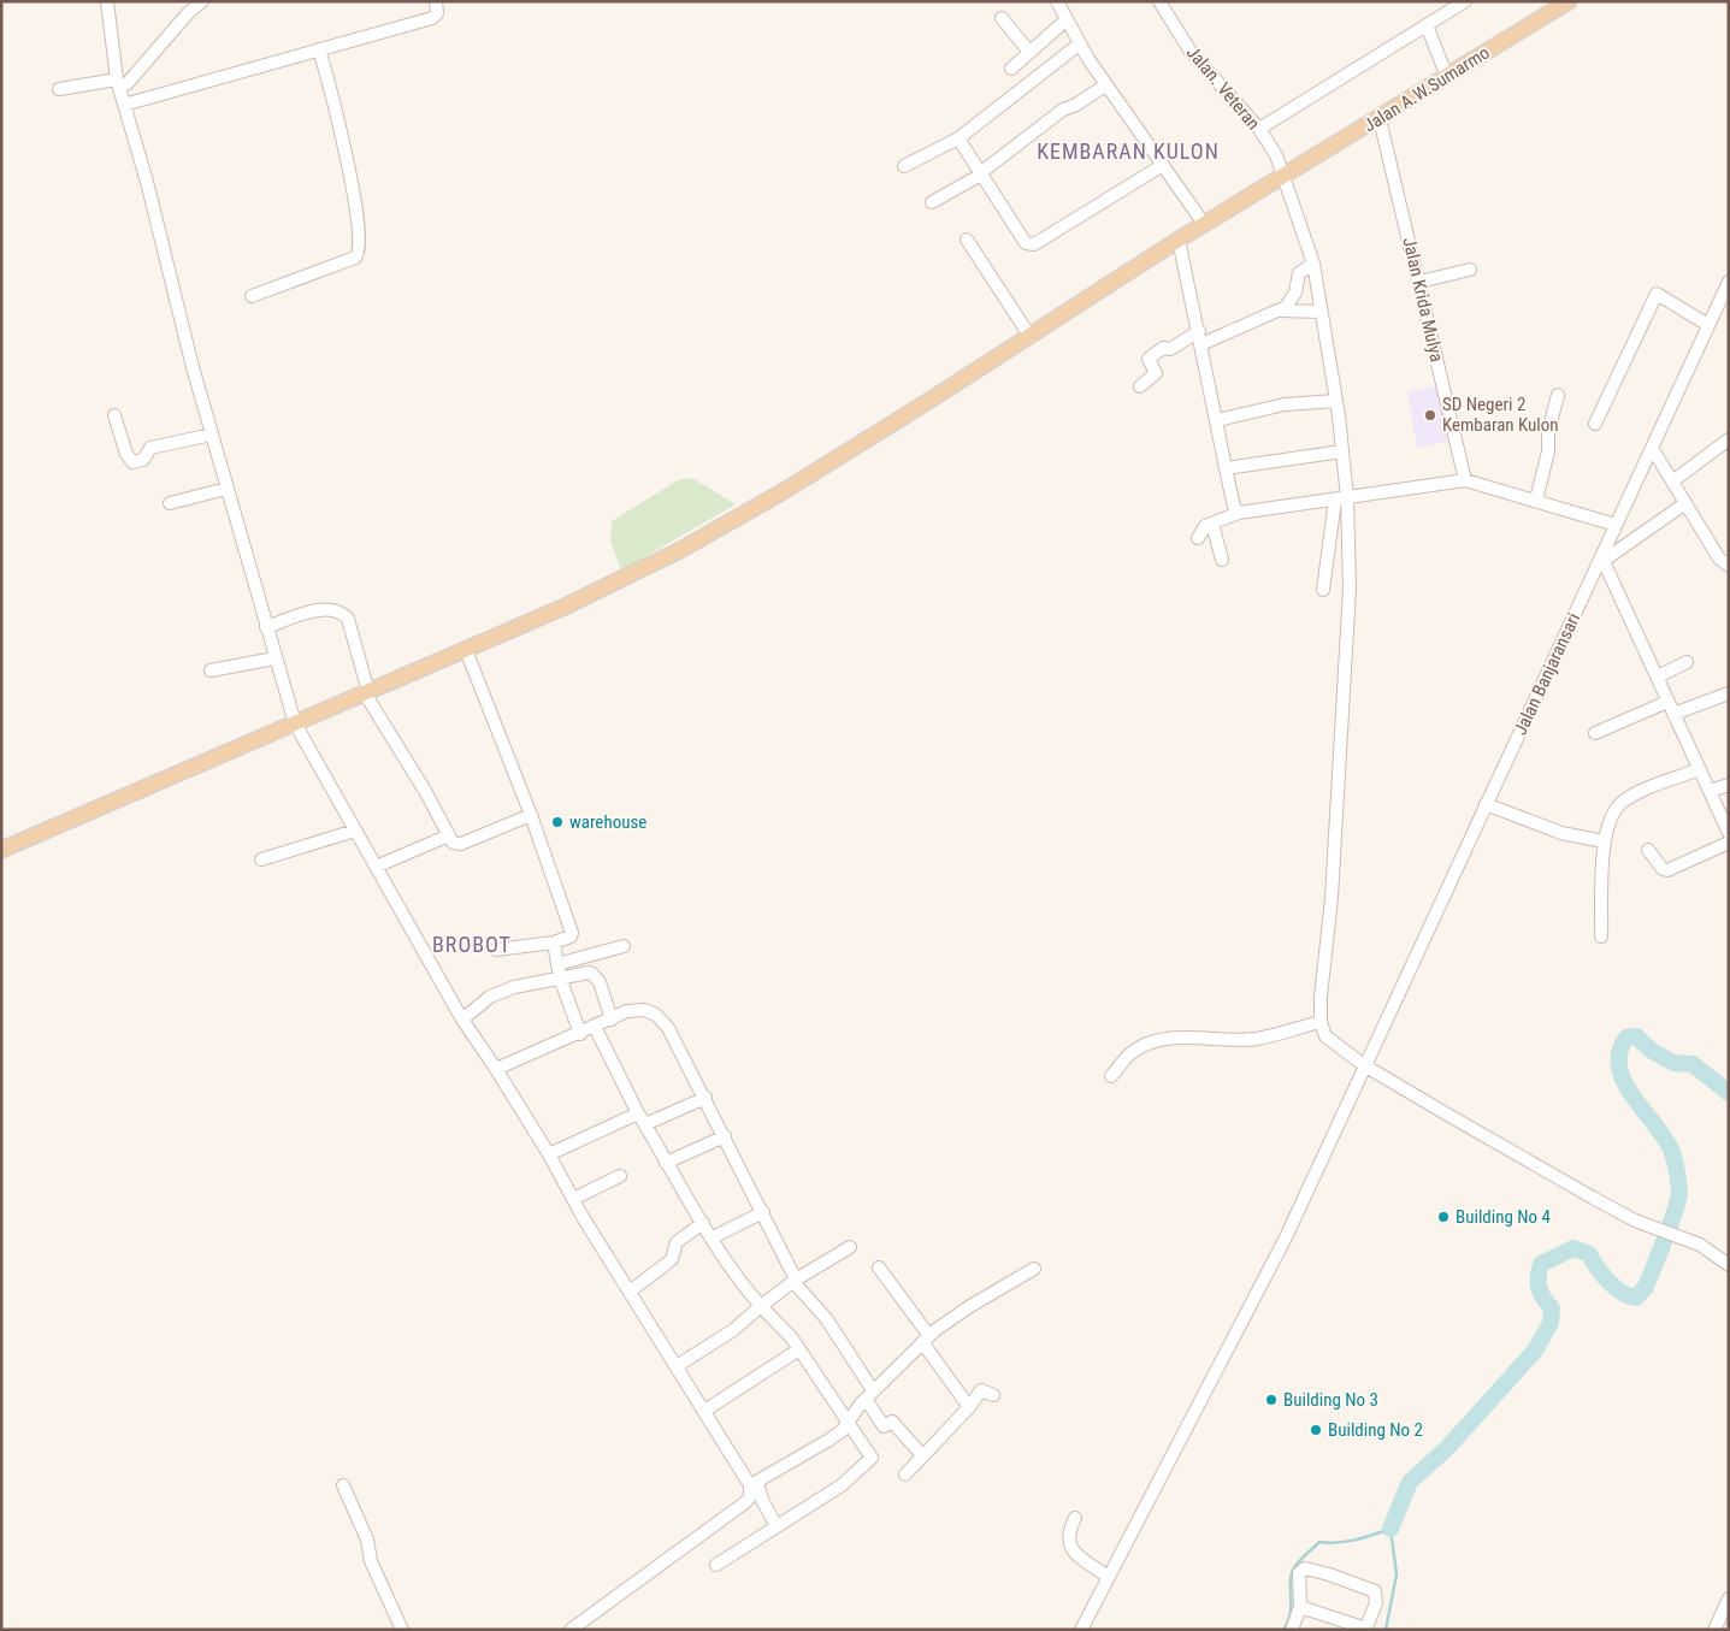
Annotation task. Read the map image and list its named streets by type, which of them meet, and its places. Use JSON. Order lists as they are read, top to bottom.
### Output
{
  "streets": {
    "main road": ["Jalan A.W.Sumarmo"],
    "street": ["Jalan. Veteran", "Jalan Krida Mulya", "Jalan Banjaransari"]
  },
  "crossings": [
    ["Jalan. Veteran", "Jalan A.W.Sumarmo"],
    ["Jalan A.W.Sumarmo", "Jalan Krida Mulya"]
  ],
  "districts": ["KEMBARAN KULON", "BROBOT"],
  "places": [
    "SD Negeri 2 Kembaran Kulon",
    "warehouse",
    "Building No 4",
    "Building No 3",
    "Building No 2"
  ]
}
